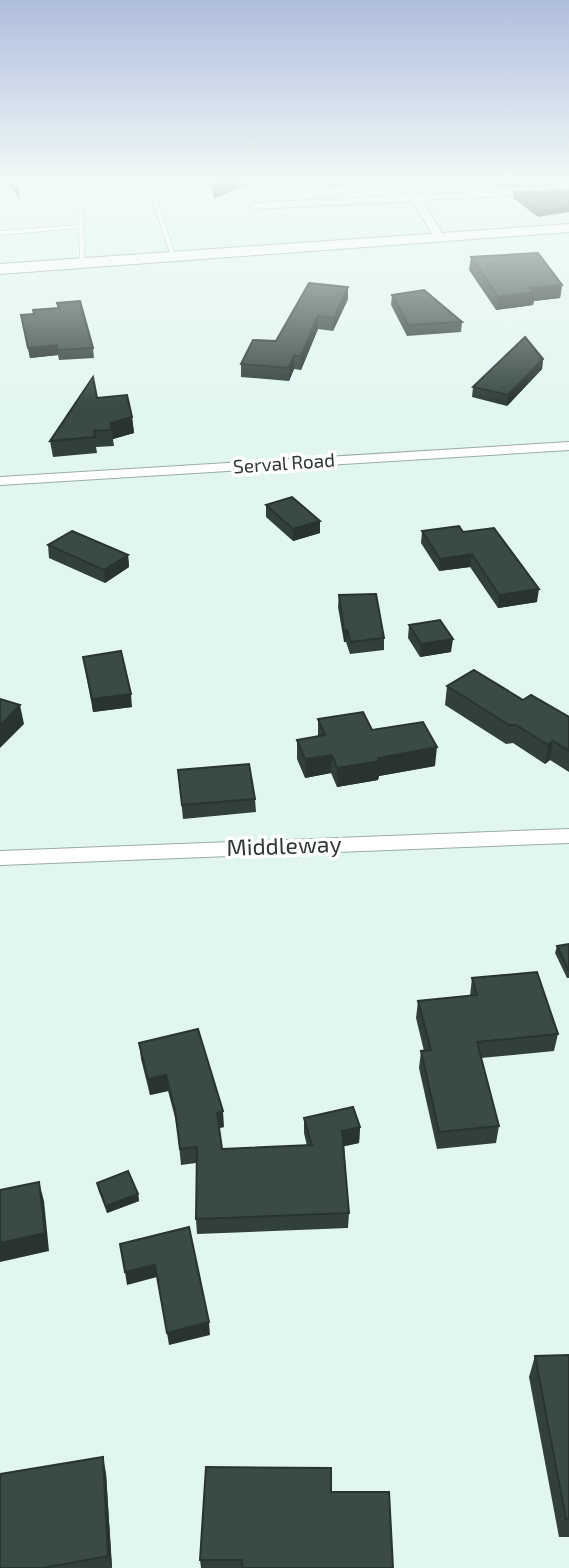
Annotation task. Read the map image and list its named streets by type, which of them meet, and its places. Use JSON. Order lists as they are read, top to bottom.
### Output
{
  "streets": {
    "street": ["Serval Road", "Middleway"]
  }
}
